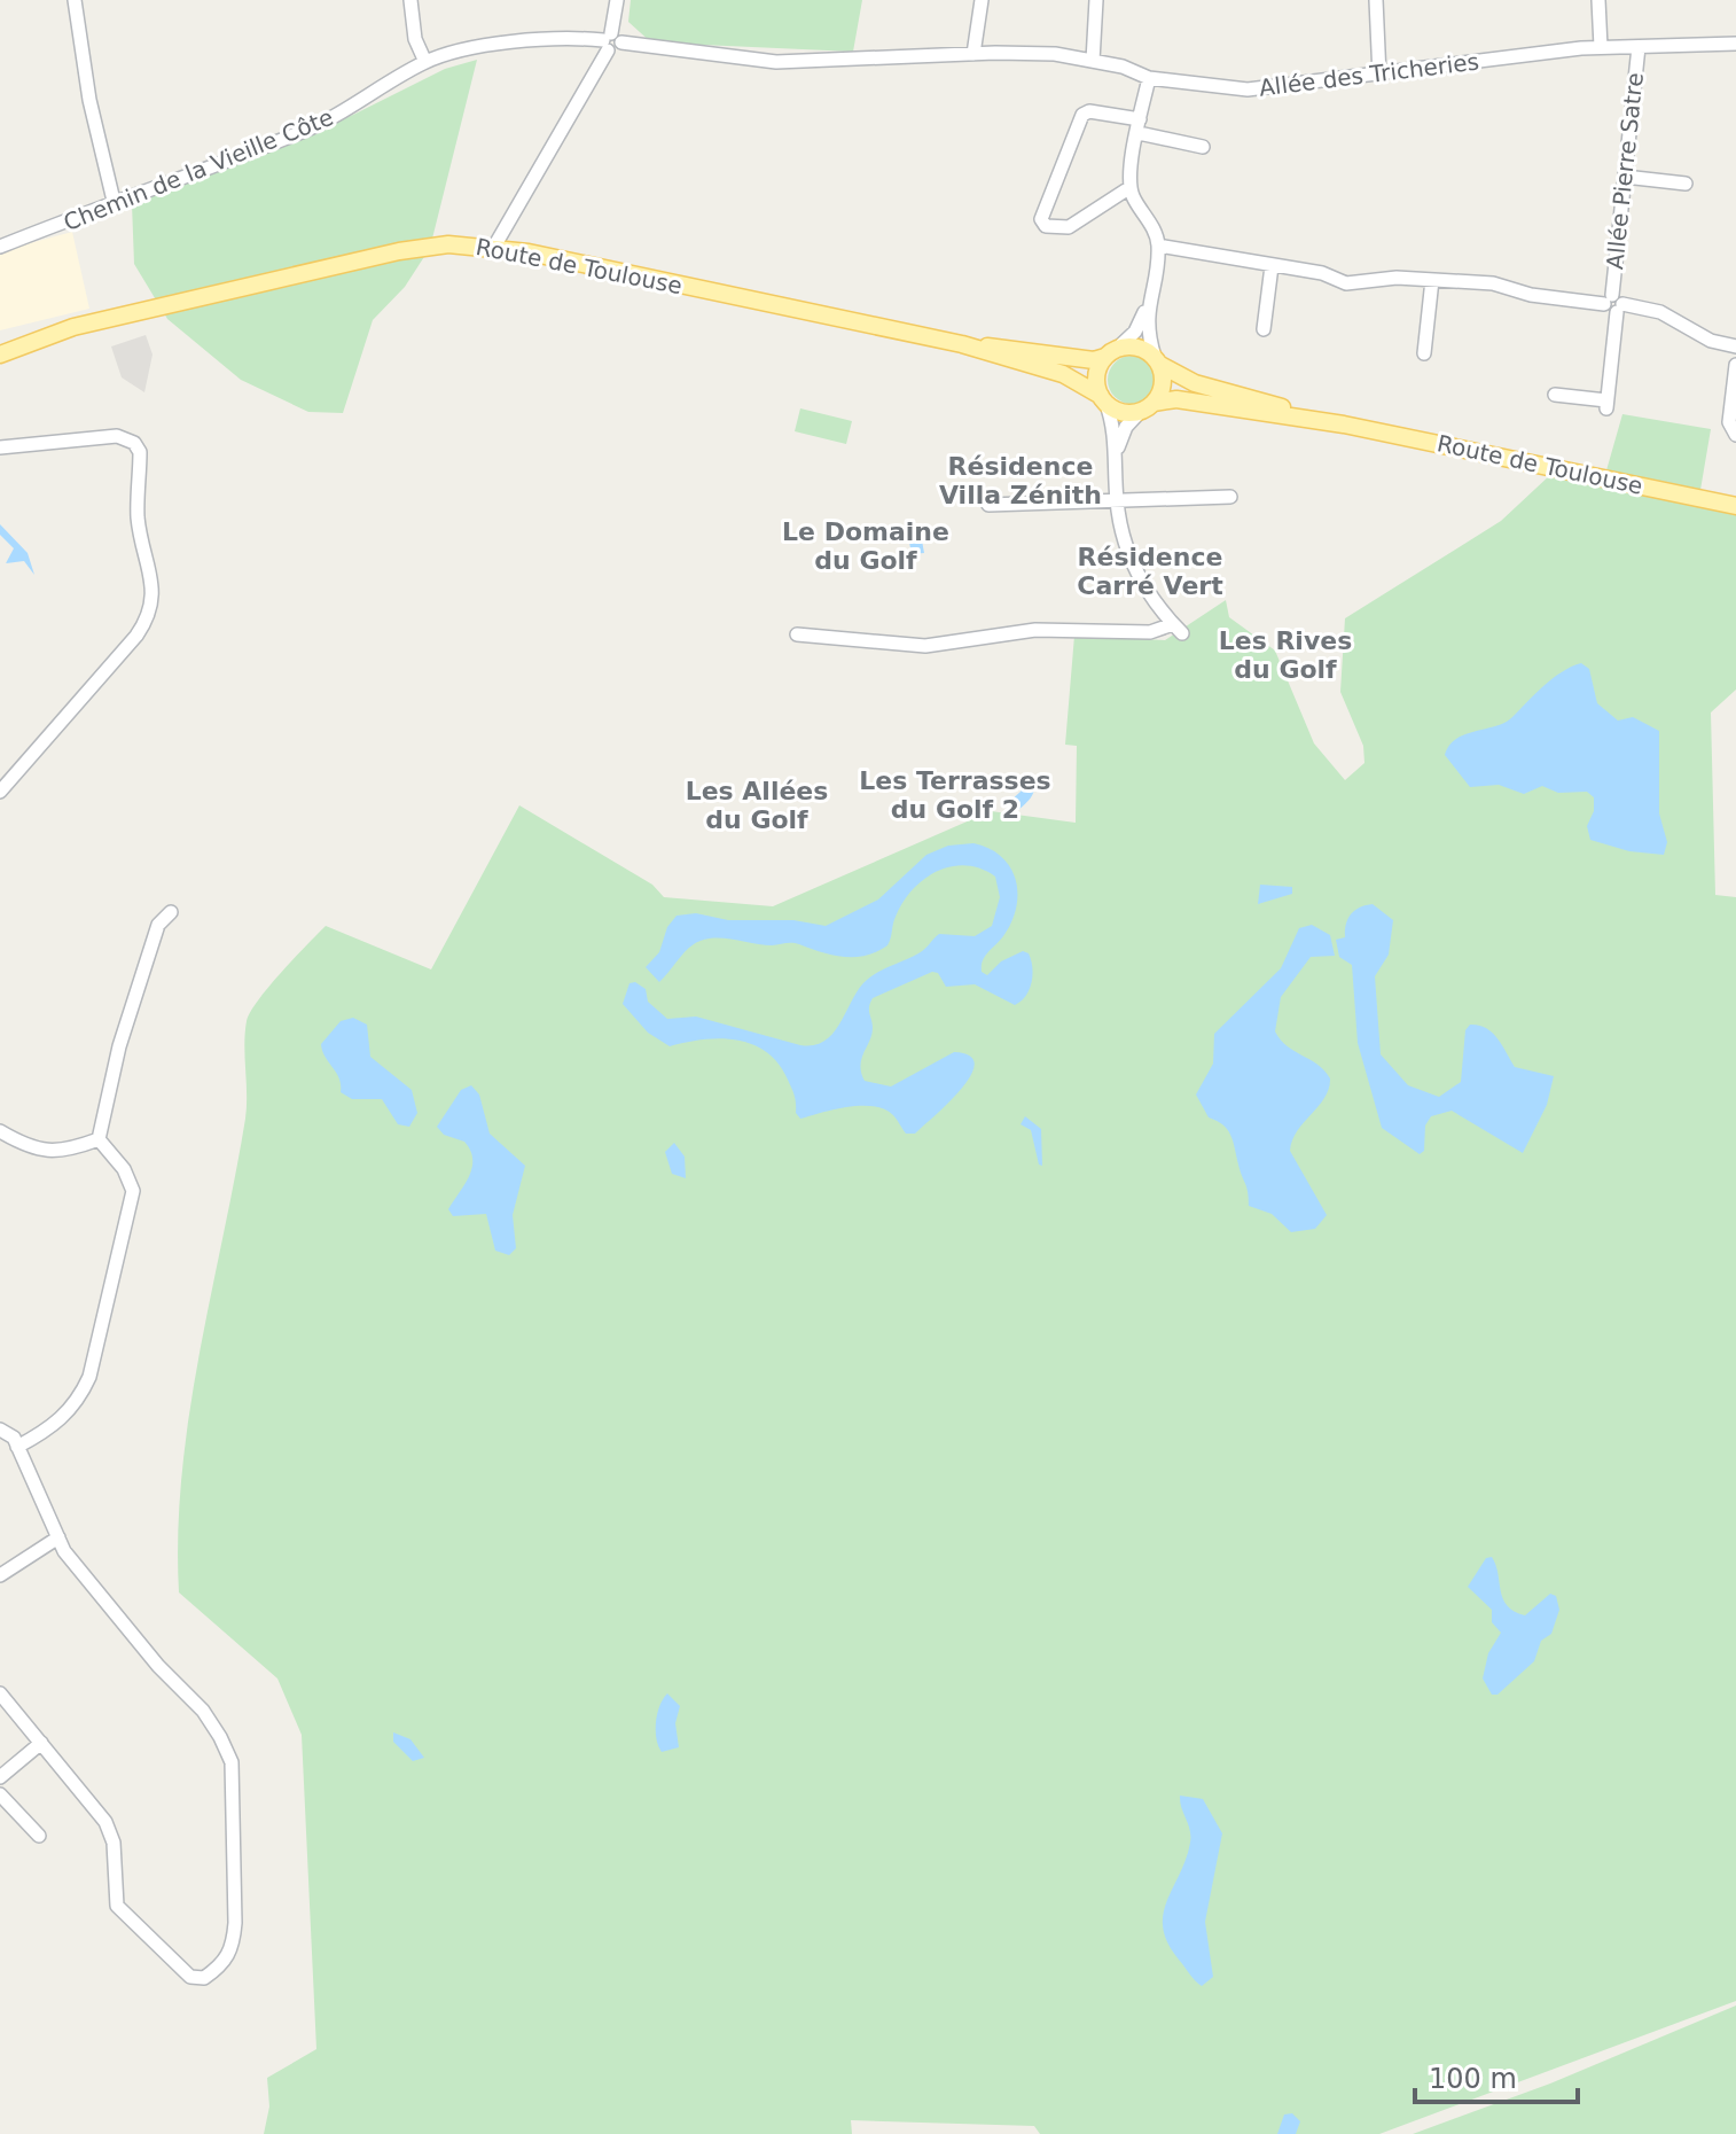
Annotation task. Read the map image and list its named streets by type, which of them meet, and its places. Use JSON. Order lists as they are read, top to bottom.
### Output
{
  "streets": {
    "main road": ["Route de Toulouse"],
    "street": ["Allée des Tricheries", "Chemin de la Vieille Côte", "Allée Pierre Satre"]
  },
  "crossings": [
    ["Allée des Tricheries", "Chemin de la Vieille Côte"],
    ["Allée des Tricheries", "Allée Pierre Satre"]
  ],
  "districts": [
    "Résidence Villa Zénith",
    "Le Domaine du Golf",
    "Résidence Carré Vert",
    "Les Rives du Golf",
    "Les Terrasses du Golf 2",
    "Les Allées du Golf"
  ],
  "scale_bar": "100 m"
}
